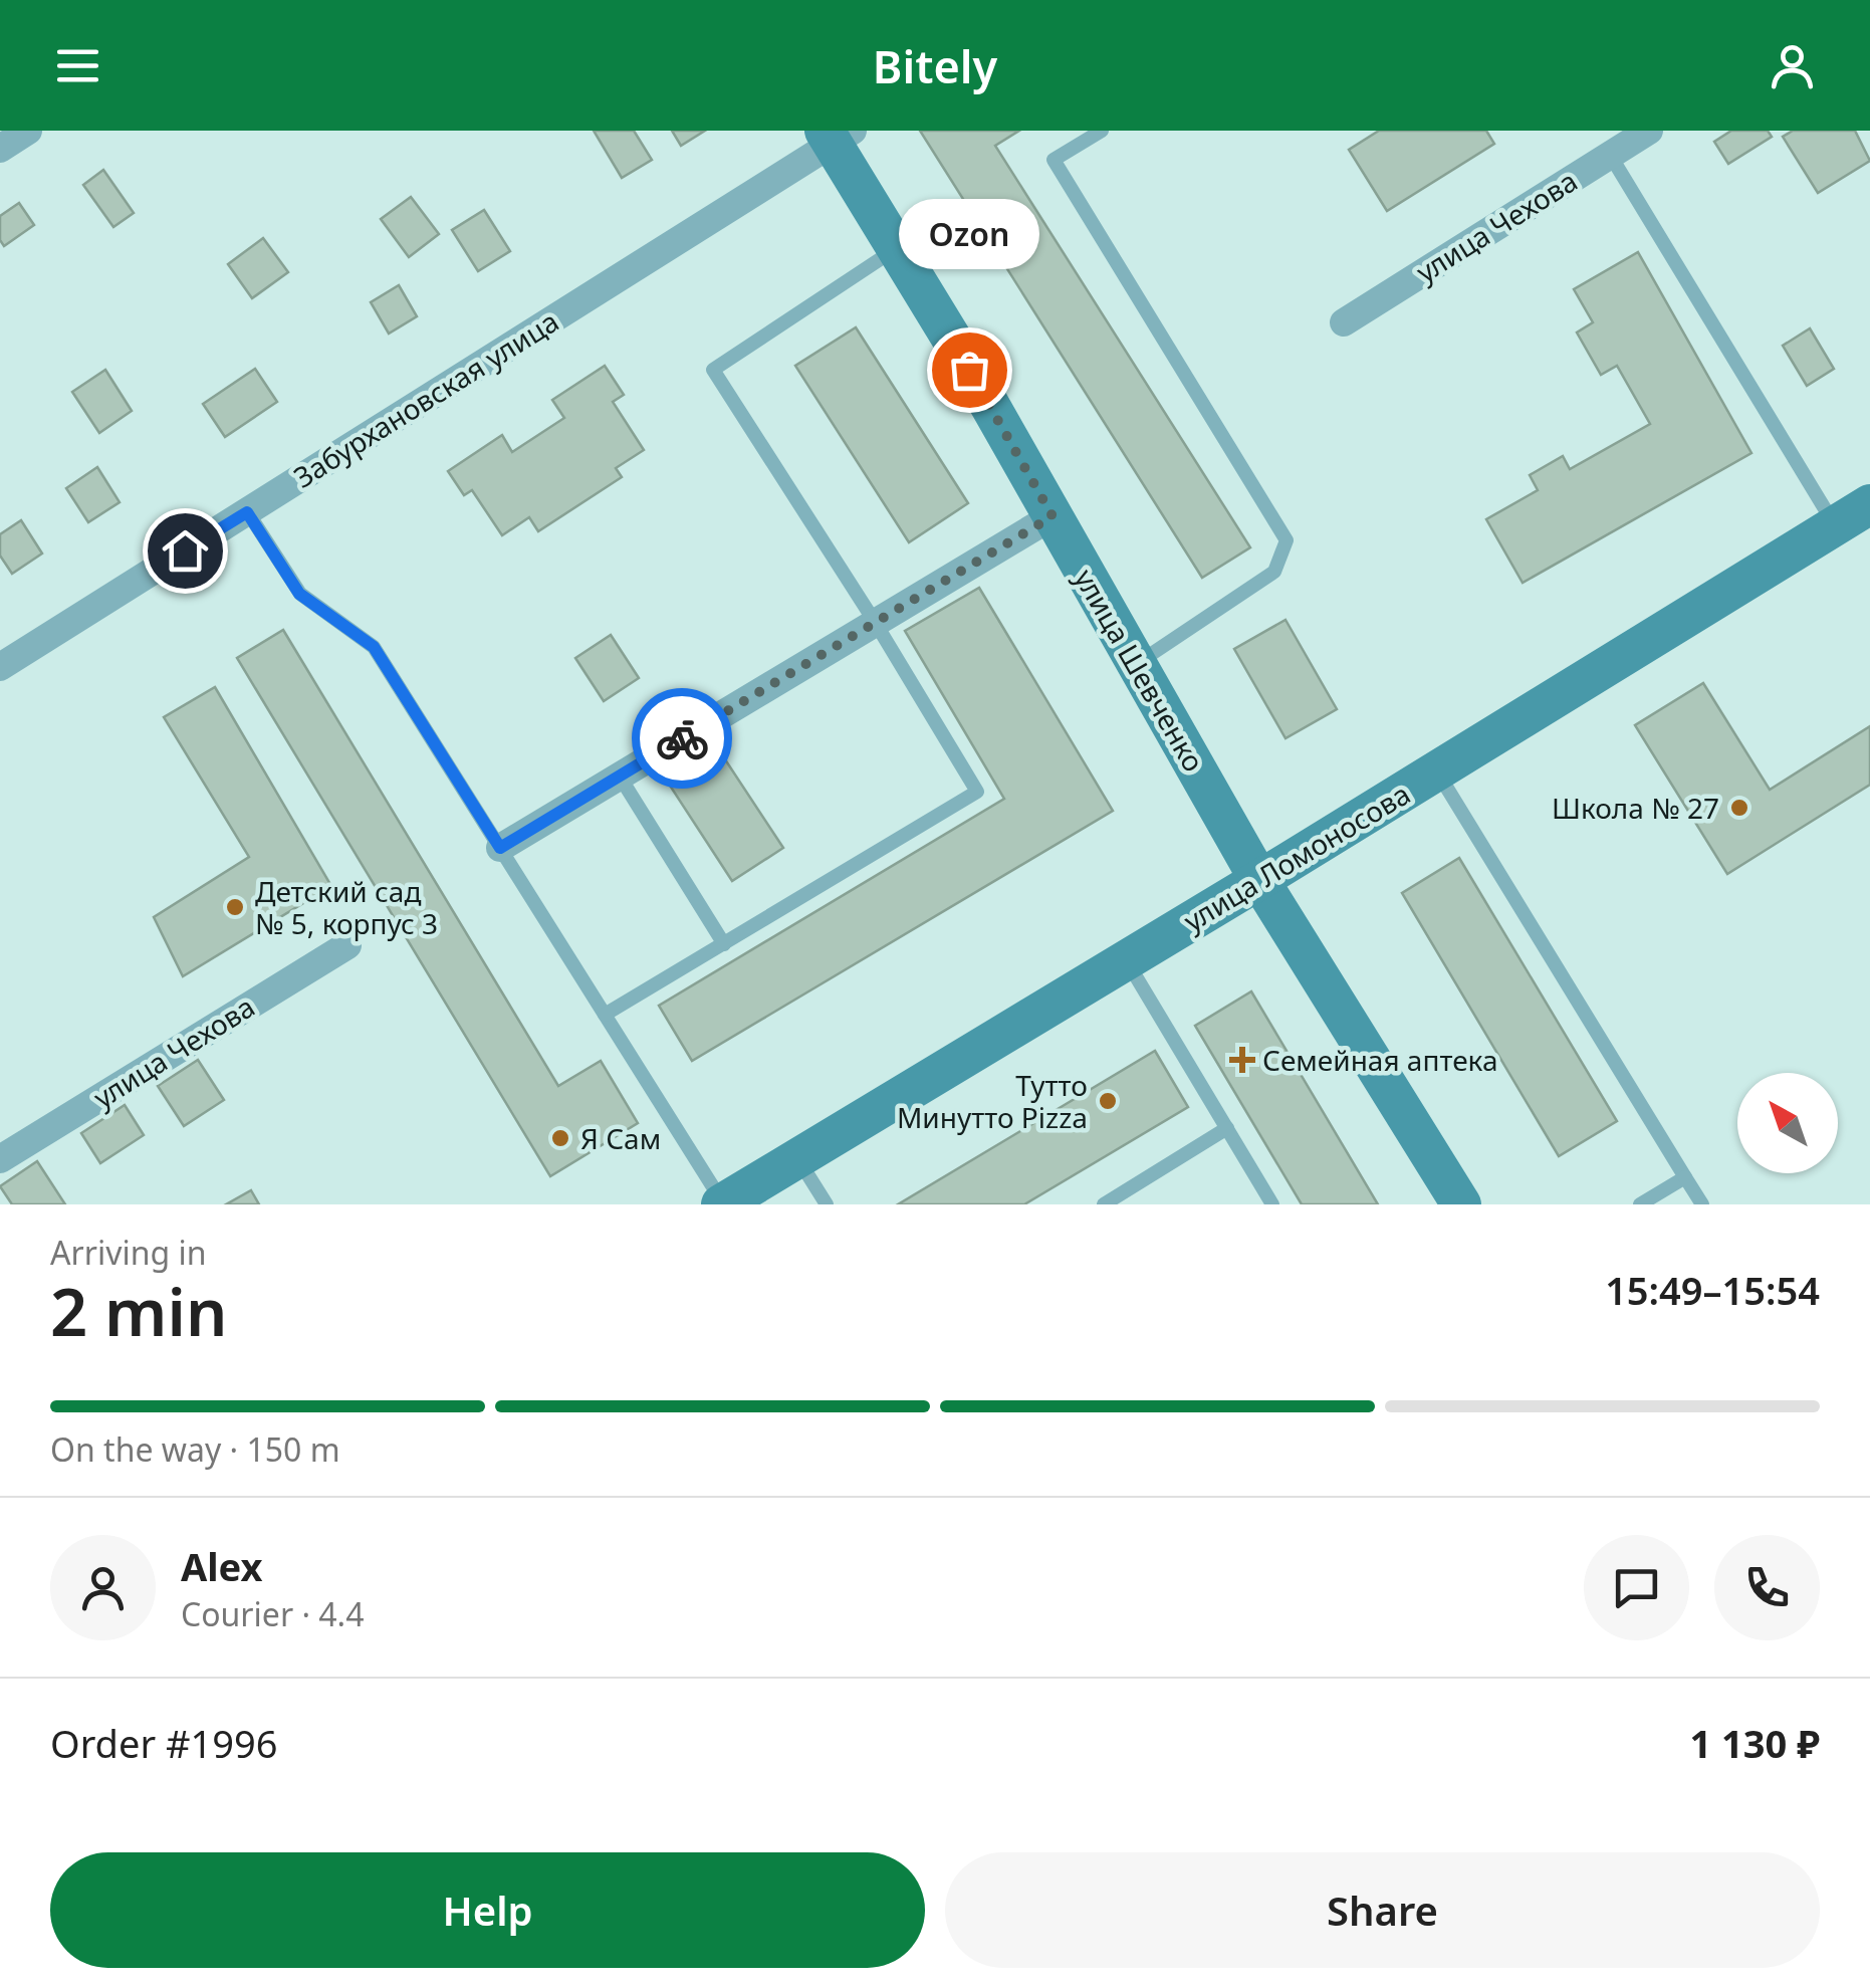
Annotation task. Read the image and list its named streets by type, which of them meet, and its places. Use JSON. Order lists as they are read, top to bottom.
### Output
{
  "streets": {
    "street": [
      "улица Чехова",
      "Забурхановская улица",
      "улица Шевченко",
      "улица Ломоносова"
    ]
  },
  "crossings": [
    ["Забурхановская улица", "улица Шевченко"],
    ["улица Шевченко", "улица Ломоносова"]
  ],
  "places": {
    "other": [
      "Ozon",
      "Школа № 27",
      "Детский сад № 5, корпус 3",
      "Тутто Минутто Pizza",
      "Я Сам"
    ],
    "health": ["Семейная аптека"]
  },
  "north": "top left",
  "page": {
    "header": "Bitely",
    "bubble": "Ozon",
    "heading": ["2 min", "Arriving in", "15:49–15:54"],
    "panel": [
      "Alex",
      "Courier · 4.4",
      "Order #1996",
      "1 130 ₽"
    ],
    "bar": "On the way · 150 m",
    "buttons": ["Help", "Share"]
  }
}
